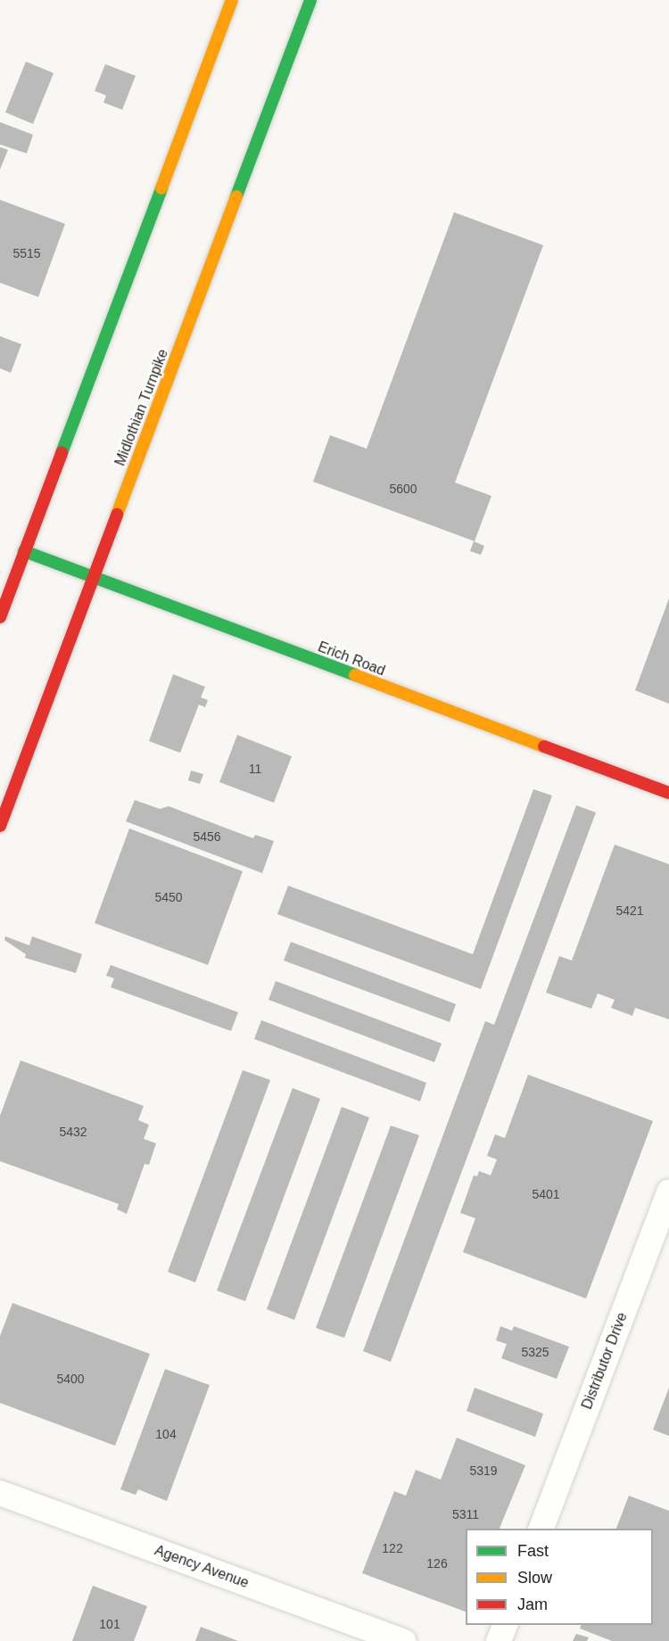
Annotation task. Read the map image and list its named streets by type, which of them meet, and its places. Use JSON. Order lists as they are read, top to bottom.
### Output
{
  "streets": {
    "main road": ["Midlothian Turnpike", "Erich Road"],
    "street": ["Distributor Drive", "Agency Avenue"]
  },
  "crossings": [
    ["Midlothian Turnpike", "Erich Road"]
  ],
  "house_numbers": [
    "5515",
    "5600",
    "11",
    "5456",
    "5450",
    "5421",
    "5432",
    "5401",
    "5325",
    "5400",
    "104",
    "5319",
    "5311",
    "122",
    "126",
    "101"
  ],
  "legend": ["Fast", "Slow", "Jam"]
}
